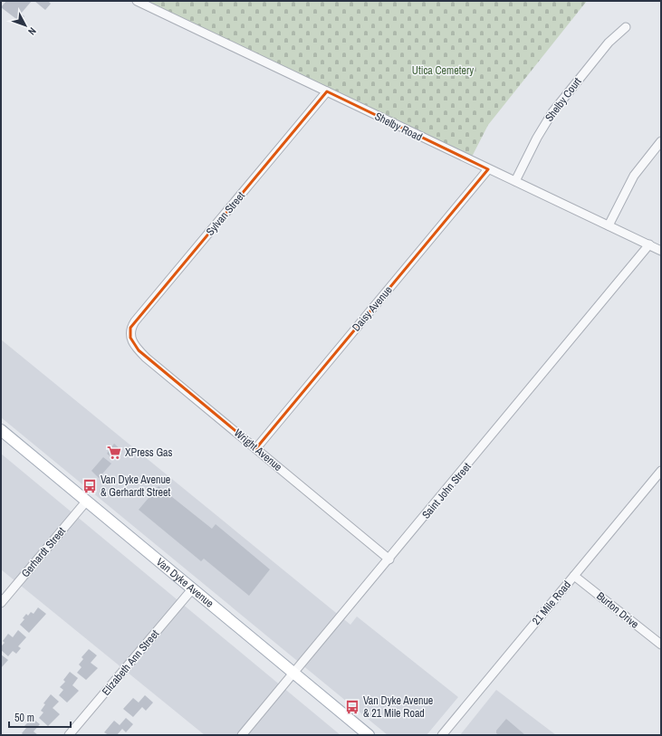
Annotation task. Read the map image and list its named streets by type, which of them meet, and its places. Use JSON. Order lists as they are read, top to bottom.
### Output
{
  "streets": {
    "main road": ["Van Dyke Avenue"],
    "street": [
      "Shelby Court",
      "Shelby Road",
      "Sylvan Street",
      "Daisy Avenue",
      "Wright Avenue",
      "Saint John Street",
      "Gerhardt Street",
      "21 Mile Road",
      "Burton Drive",
      "Elizabeth Ann Street"
    ]
  },
  "crossings": [
    ["Shelby Court", "Shelby Road"],
    ["Shelby Road", "Sylvan Street"],
    ["Shelby Road", "Daisy Avenue"],
    ["Shelby Road", "Saint John Street"],
    ["Sylvan Street", "Wright Avenue"],
    ["Daisy Avenue", "Wright Avenue"],
    ["Wright Avenue", "Saint John Street"],
    ["Saint John Street", "Van Dyke Avenue"],
    ["Gerhardt Street", "Van Dyke Avenue"],
    ["Van Dyke Avenue", "Elizabeth Ann Street"],
    ["21 Mile Road", "Burton Drive"]
  ],
  "parks": ["Utica Cemetery"],
  "places": {
    "supermarket": ["XPress Gas"],
    "bus stop": ["Van Dyke Avenue & Gerhardt Street", "Van Dyke Avenue & 21 Mile Road"]
  },
  "scale_bar": "50 m",
  "north": "bottom right"
}
